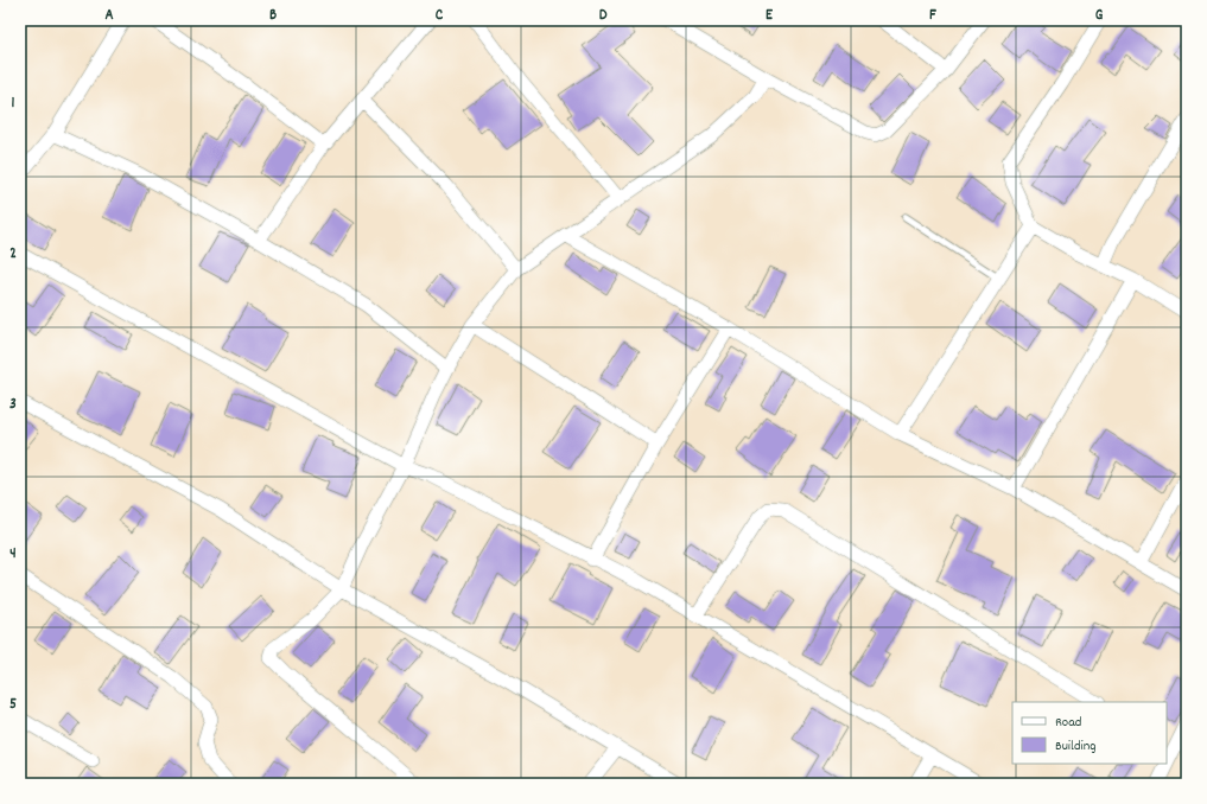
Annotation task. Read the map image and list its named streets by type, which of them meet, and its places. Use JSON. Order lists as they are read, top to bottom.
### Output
{
  "legend": ["Road", "Building"],
  "grid": {
    "columns": [
      "A",
      "B",
      "C",
      "D",
      "E",
      "F",
      "G"
    ],
    "rows": [
      "1",
      "2",
      "3",
      "4",
      "5"
    ]
  }
}
